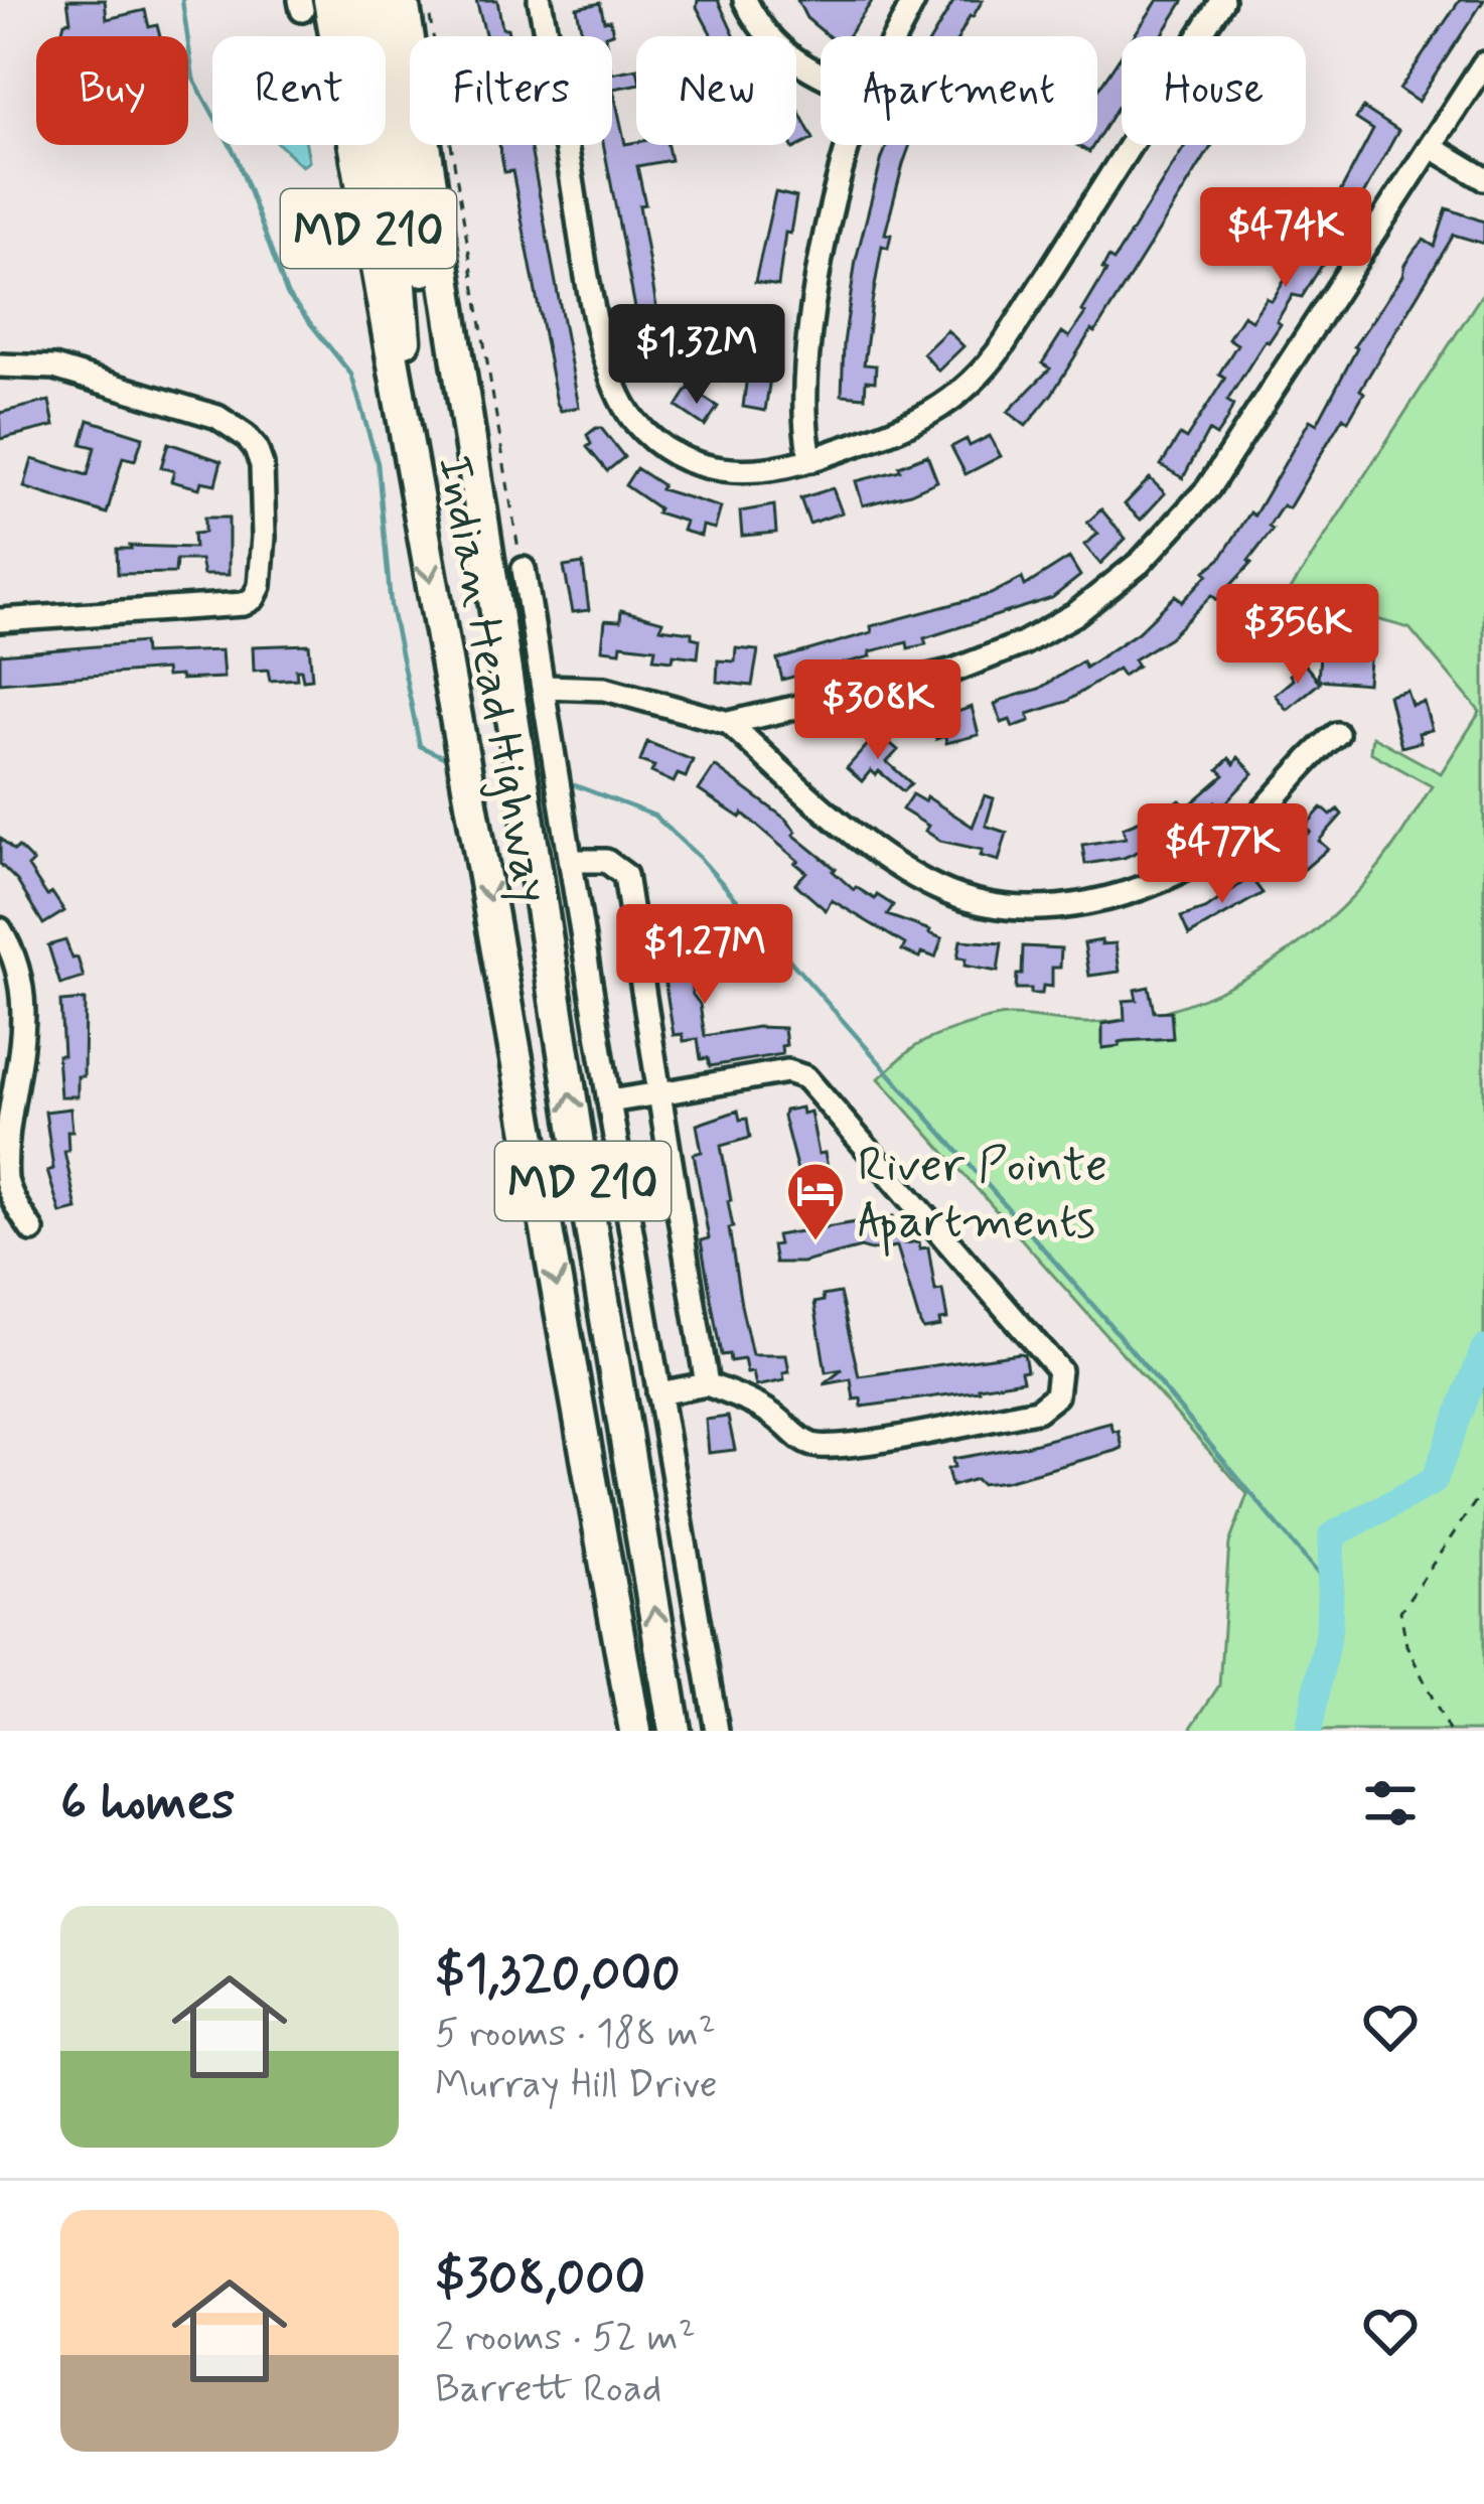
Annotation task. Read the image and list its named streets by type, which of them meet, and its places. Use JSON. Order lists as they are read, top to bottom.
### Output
{
  "streets": {
    "highway": ["MD 210", "Indian Head Highway"]
  },
  "places": {
    "hotel": ["River Pointe Apartments"]
  },
  "page": {
    "chip": [
      "Buy",
      "Rent",
      "Filters",
      "New",
      "Apartment",
      "House"
    ],
    "price": [
      "$474K",
      "$1.32M",
      "$356K",
      "$308K",
      "$477K",
      "$1.27M"
    ],
    "heading": "6 homes",
    "list": [
      {
        "name": "$1,320,000",
        "note": "5 rooms · 188 m² · Murray Hill Drive"
      },
      {
        "name": "$308,000",
        "note": "2 rooms · 52 m² · Barrett Road"
      }
    ]
  }
}
